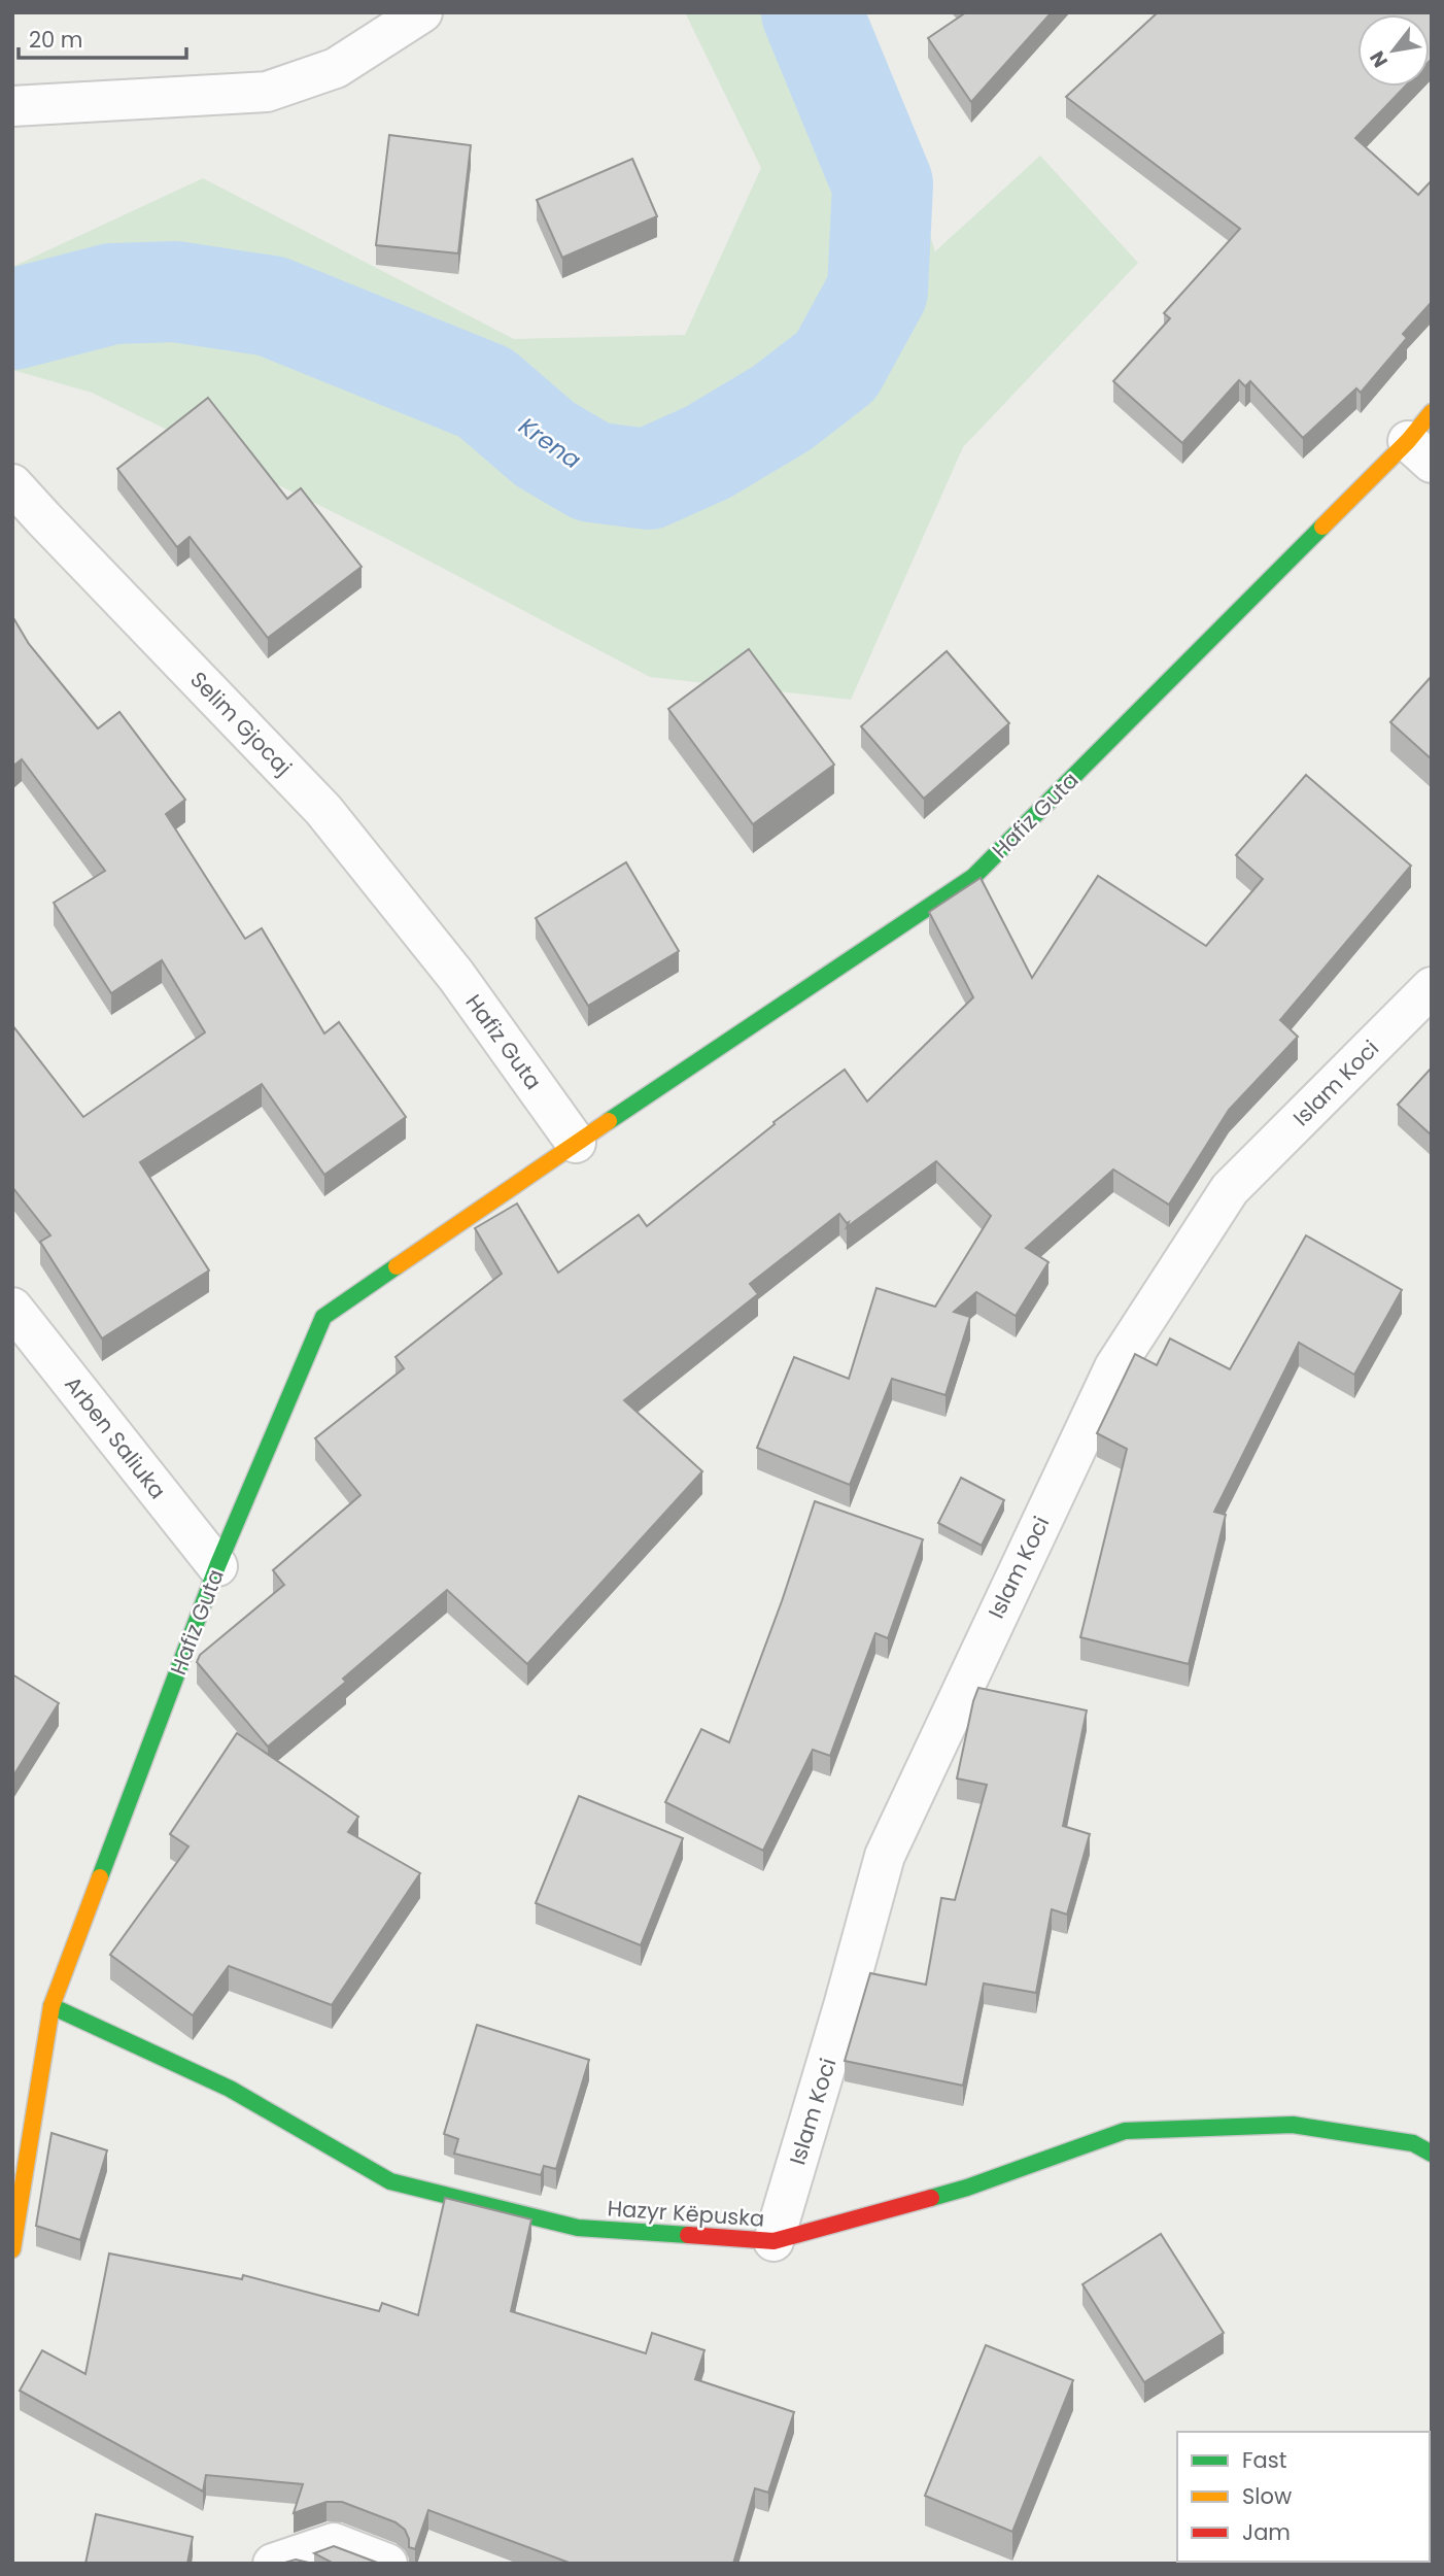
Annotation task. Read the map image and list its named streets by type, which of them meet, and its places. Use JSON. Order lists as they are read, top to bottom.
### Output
{
  "streets": {
    "street": [
      "Selim Gjocaj",
      "Hafiz Guta",
      "Islam Koci",
      "Arben Saliuka",
      "Hazyr Këpuska"
    ]
  },
  "crossings": [
    ["Selim Gjocaj", "Hafiz Guta"],
    ["Hafiz Guta", "Arben Saliuka"],
    ["Hafiz Guta", "Hazyr Këpuska"],
    ["Islam Koci", "Hazyr Këpuska"]
  ],
  "water": ["Krena"],
  "legend": ["Fast", "Slow", "Jam"],
  "scale_bar": "20 m",
  "north": "bottom left"
}
